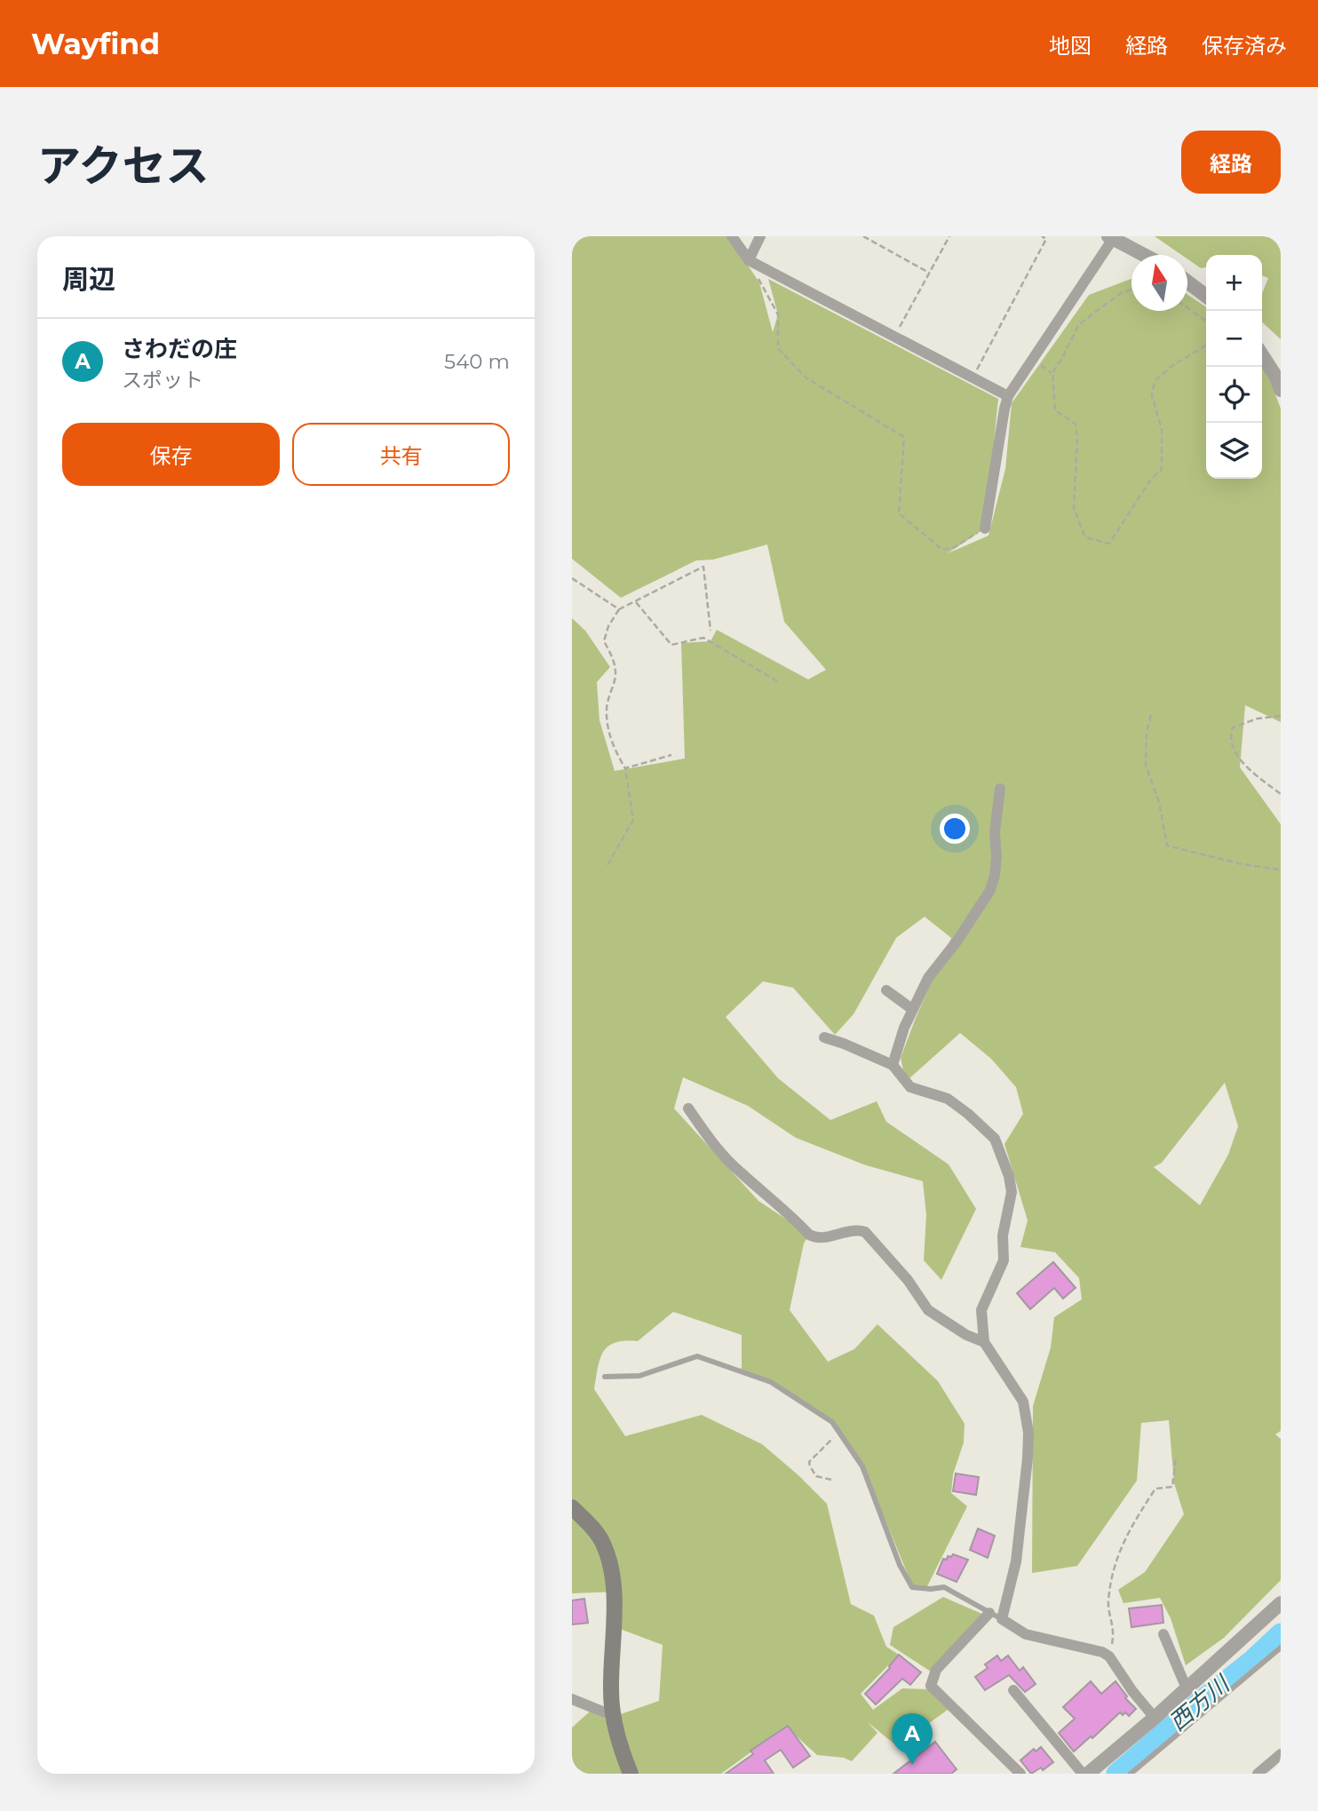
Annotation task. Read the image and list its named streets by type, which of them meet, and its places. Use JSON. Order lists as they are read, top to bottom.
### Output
{
  "water": ["西方川"],
  "north": "top",
  "page": {
    "header": "Wayfind",
    "nav": ["地図", "経路", "保存済み"],
    "title": "アクセス",
    "buttons": [
      "経路",
      ["保存", "共有"]
    ],
    "heading": "周辺",
    "map_buttons": ["+", "−"],
    "list": [
      {
        "mark": "A",
        "name": "さわだの庄",
        "note": "スポット",
        "value": "540 m"
      }
    ],
    "pins": "A"
  }
}
